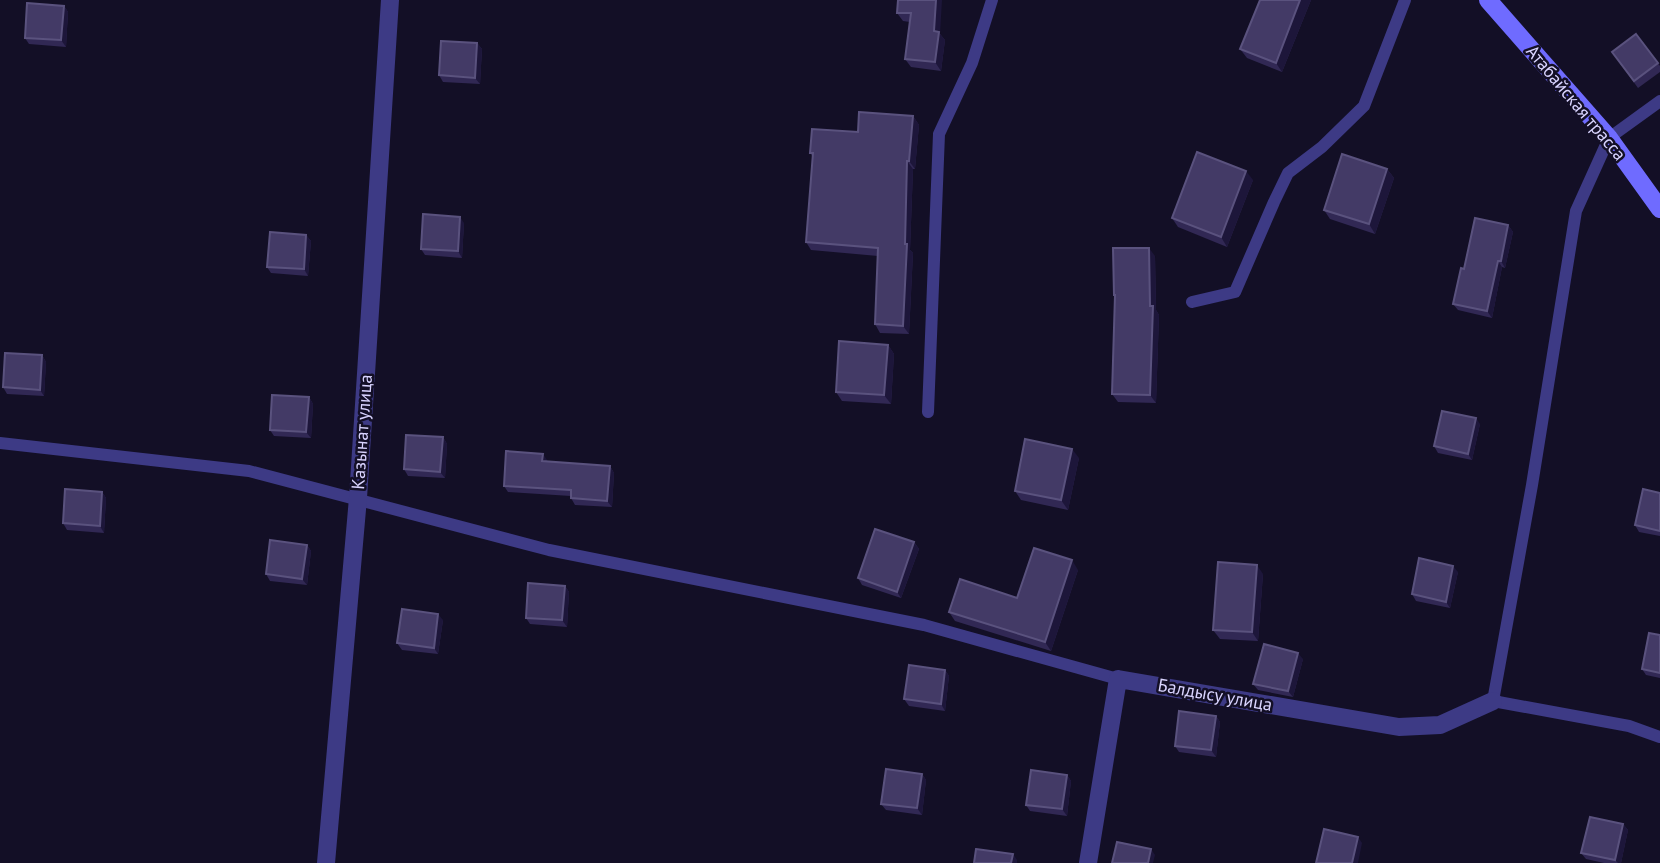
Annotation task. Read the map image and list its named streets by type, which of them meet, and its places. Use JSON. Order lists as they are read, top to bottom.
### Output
{
  "streets": {
    "main road": ["Атабайская трасса"],
    "street": ["Казынат улица", "Балдысу улица"]
  }
}
